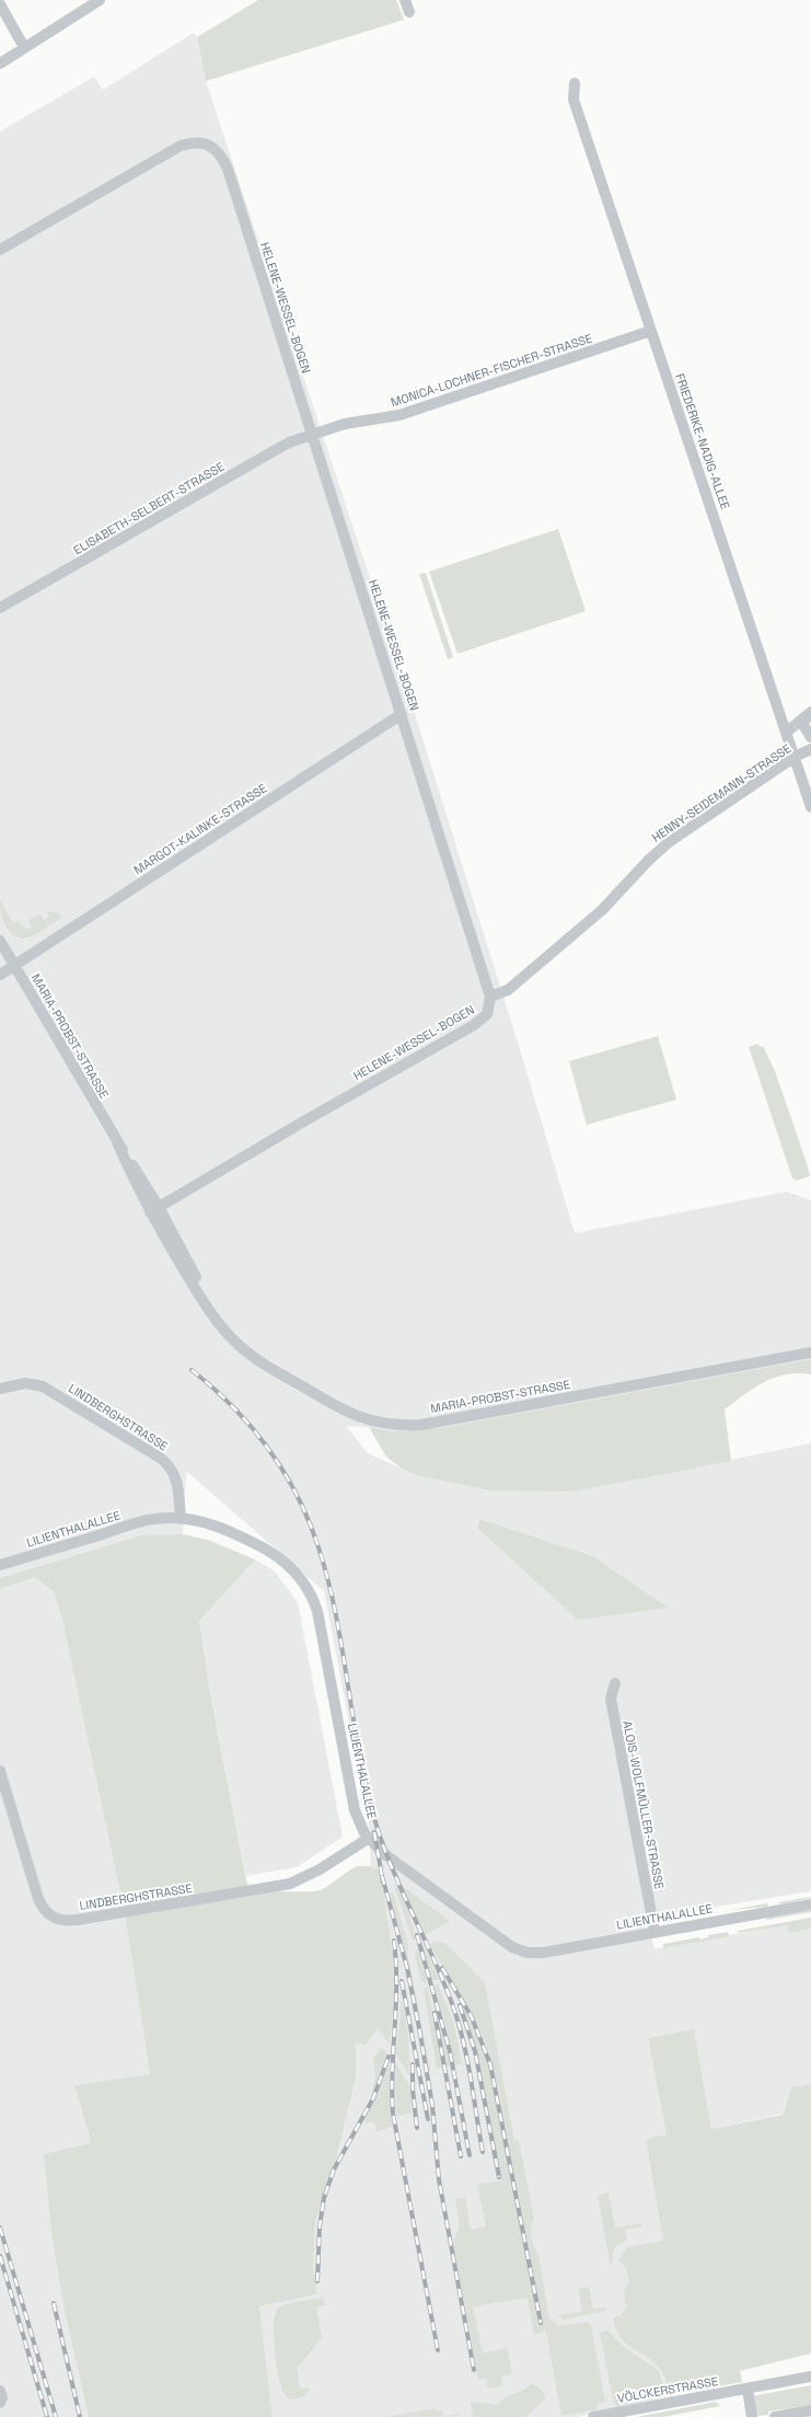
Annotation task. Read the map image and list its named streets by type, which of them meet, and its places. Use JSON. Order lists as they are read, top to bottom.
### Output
{
  "streets": {
    "street": [
      "HELENE-WESSEL-BOGEN",
      "MONICA-LOCHNER-FISCHER-STRASSE",
      "FRIEDERIKE-NADIG-ALLEE",
      "ELISABETH-SELBERT-STRASSE",
      "HENNY-SEIDEMANN-STRASSE",
      "MARGOT-KALINKE-STRASSE",
      "MARIA-PROBST-STRASSE",
      "LINDBERGHSTRASSE",
      "LILIENTHALALLEE",
      "ALOIS-WOLFMÜLLER-STRASSE",
      "VÖLCKERSTRASSE"
    ]
  },
  "crossings": [
    ["HELENE-WESSEL-BOGEN", "MONICA-LOCHNER-FISCHER-STRASSE"],
    ["HELENE-WESSEL-BOGEN", "ELISABETH-SELBERT-STRASSE"],
    ["HELENE-WESSEL-BOGEN", "HENNY-SEIDEMANN-STRASSE"],
    ["HELENE-WESSEL-BOGEN", "MARGOT-KALINKE-STRASSE"],
    ["HELENE-WESSEL-BOGEN", "MARIA-PROBST-STRASSE"],
    ["MONICA-LOCHNER-FISCHER-STRASSE", "FRIEDERIKE-NADIG-ALLEE"],
    ["MONICA-LOCHNER-FISCHER-STRASSE", "ELISABETH-SELBERT-STRASSE"],
    ["FRIEDERIKE-NADIG-ALLEE", "HENNY-SEIDEMANN-STRASSE"],
    ["MARGOT-KALINKE-STRASSE", "MARIA-PROBST-STRASSE"],
    ["LINDBERGHSTRASSE", "LILIENTHALALLEE"],
    ["LILIENTHALALLEE", "ALOIS-WOLFMÜLLER-STRASSE"]
  ]
}
